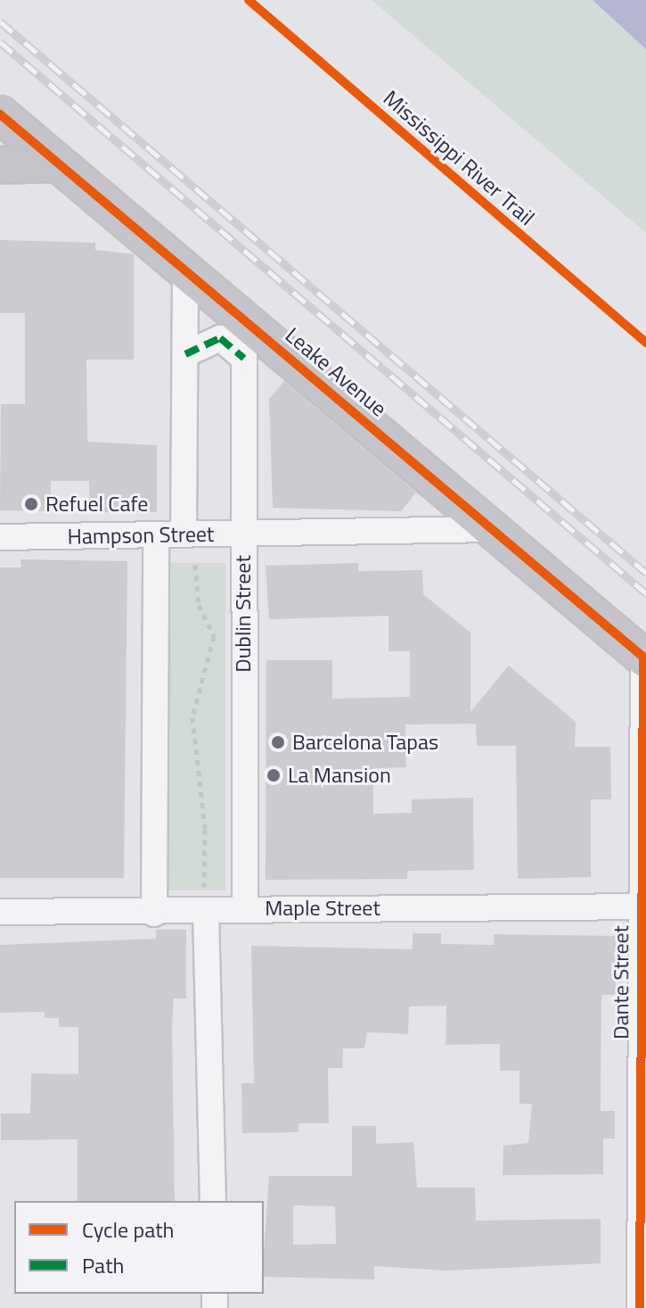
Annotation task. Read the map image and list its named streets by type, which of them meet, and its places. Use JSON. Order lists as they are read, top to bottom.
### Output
{
  "streets": {
    "street": [
      "Leake Avenue",
      "Hampson Street",
      "Dublin Street",
      "Maple Street",
      "Dante Street"
    ],
    "cycle path": ["Mississippi River Trail"]
  },
  "crossings": [
    ["Leake Avenue", "Hampson Street"],
    ["Leake Avenue", "Dublin Street"],
    ["Leake Avenue", "Dante Street"],
    ["Hampson Street", "Dublin Street"],
    ["Dublin Street", "Maple Street"],
    ["Maple Street", "Dante Street"]
  ],
  "places": ["Refuel Cafe", "Barcelona Tapas", "La Mansion"],
  "legend": ["Cycle path", "Path"]
}
